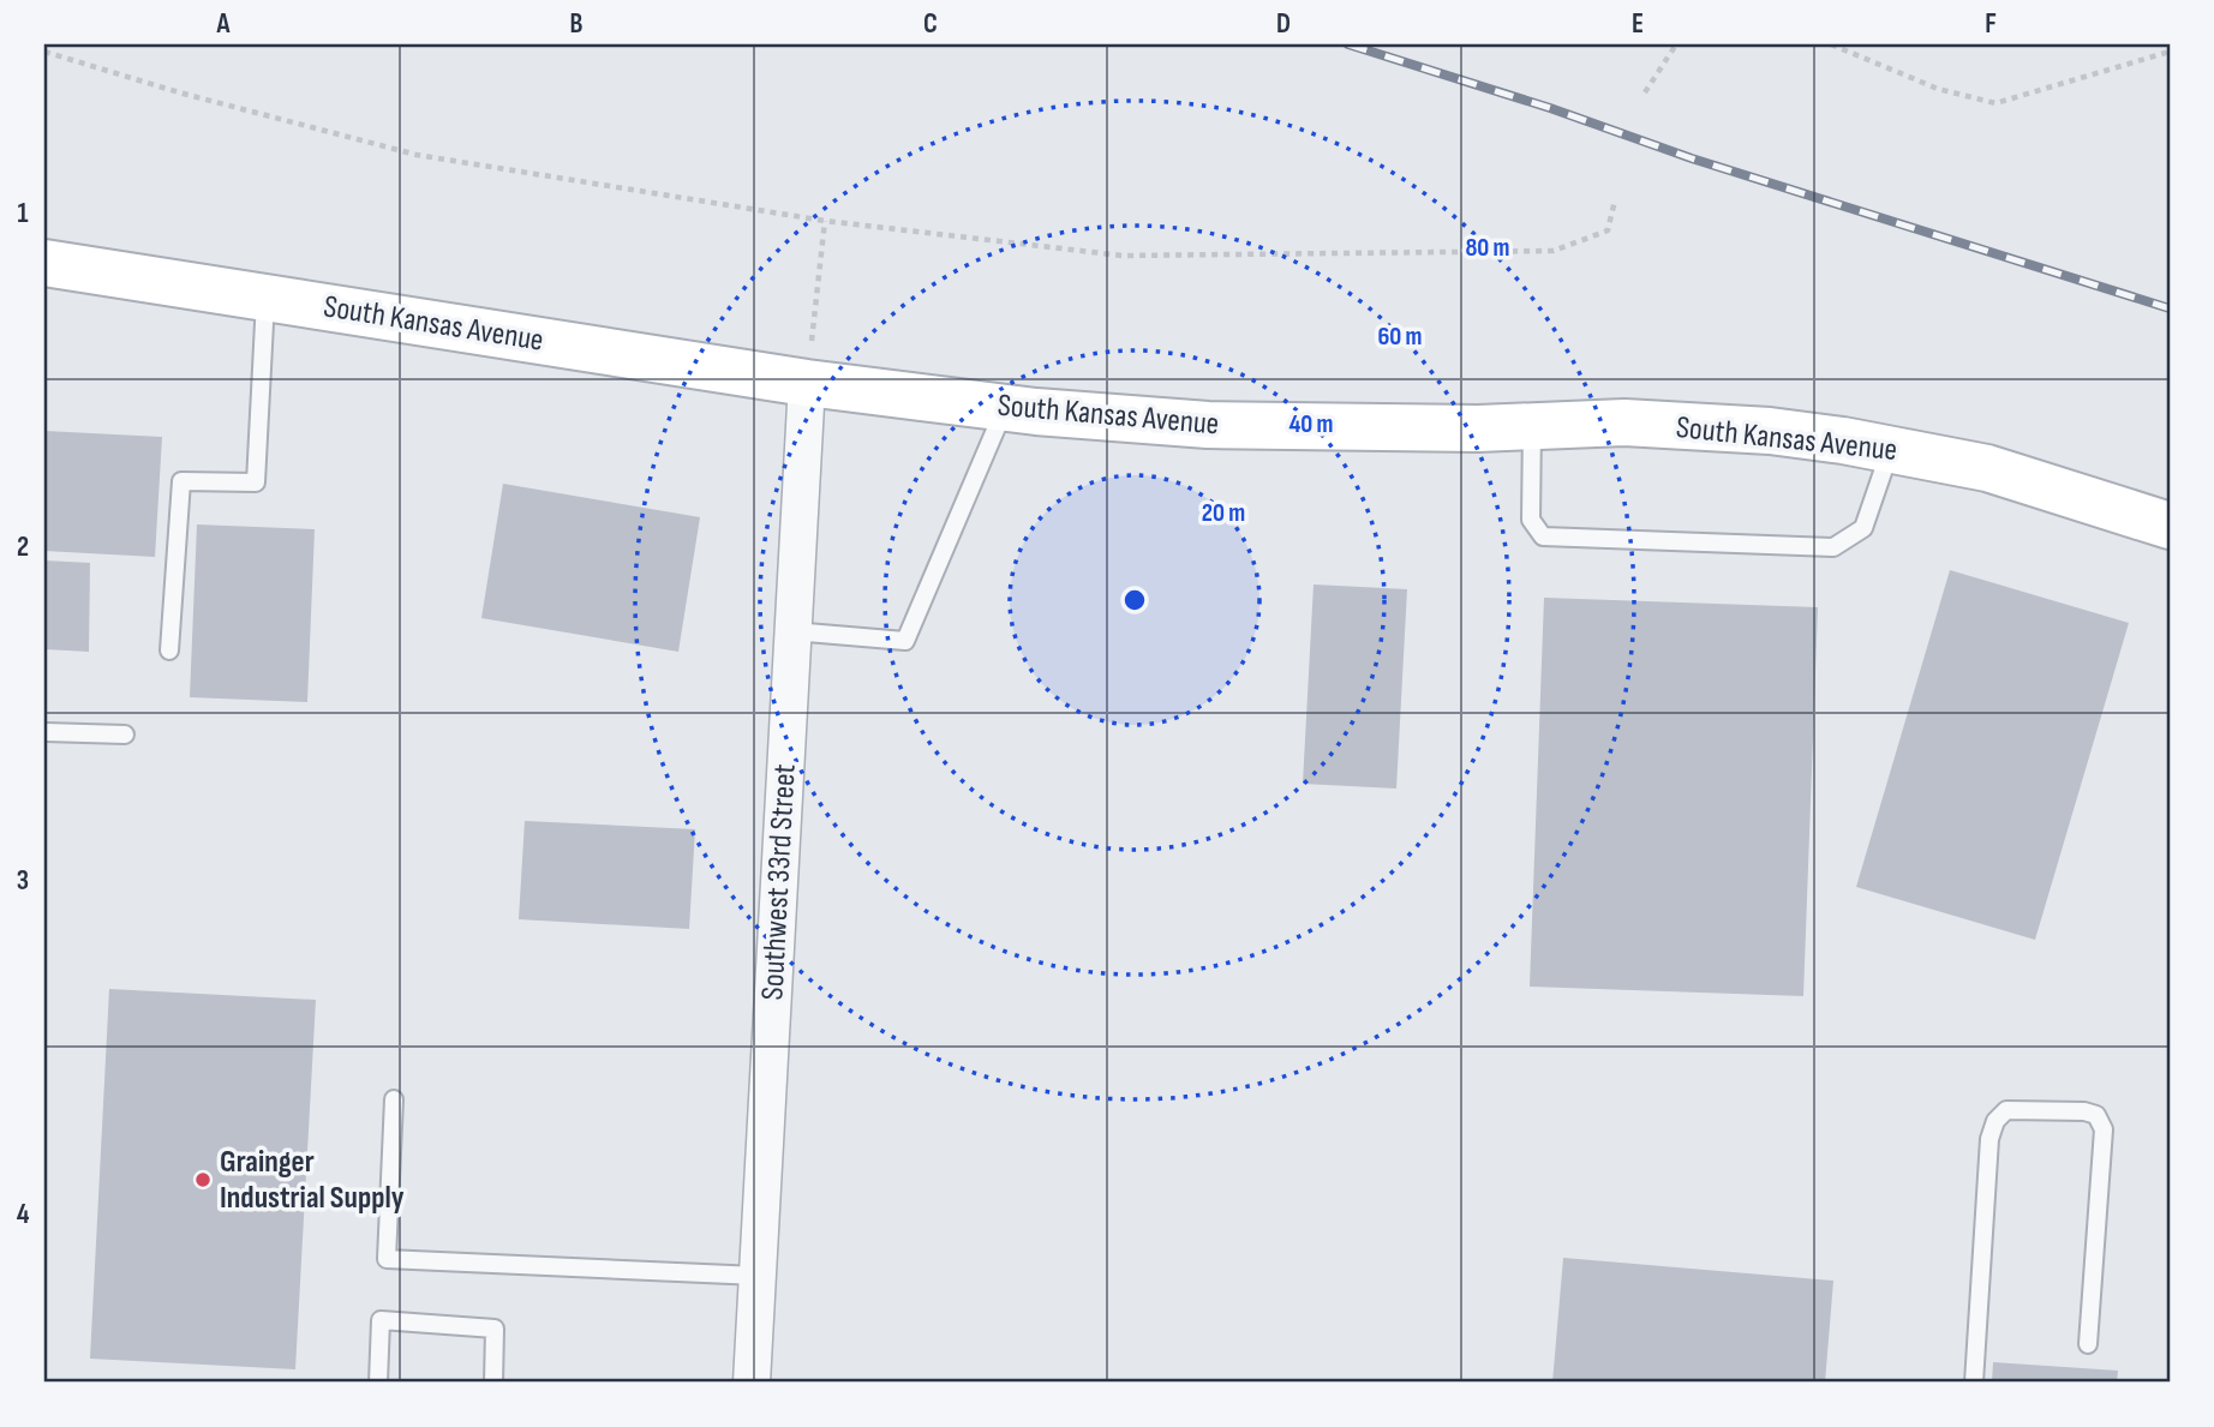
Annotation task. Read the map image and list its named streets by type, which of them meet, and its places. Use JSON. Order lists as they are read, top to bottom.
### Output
{
  "streets": {
    "main road": ["South Kansas Avenue"],
    "street": ["Southwest 33rd Street"]
  },
  "crossings": [
    ["South Kansas Avenue", "Southwest 33rd Street"]
  ],
  "places": ["Grainger Industrial Supply"],
  "grid": {
    "columns": [
      "A",
      "B",
      "C",
      "D",
      "E",
      "F"
    ],
    "rows": [
      "1",
      "2",
      "3",
      "4"
    ]
  },
  "rings": [
    "80 m",
    "60 m",
    "40 m",
    "20 m"
  ]
}
